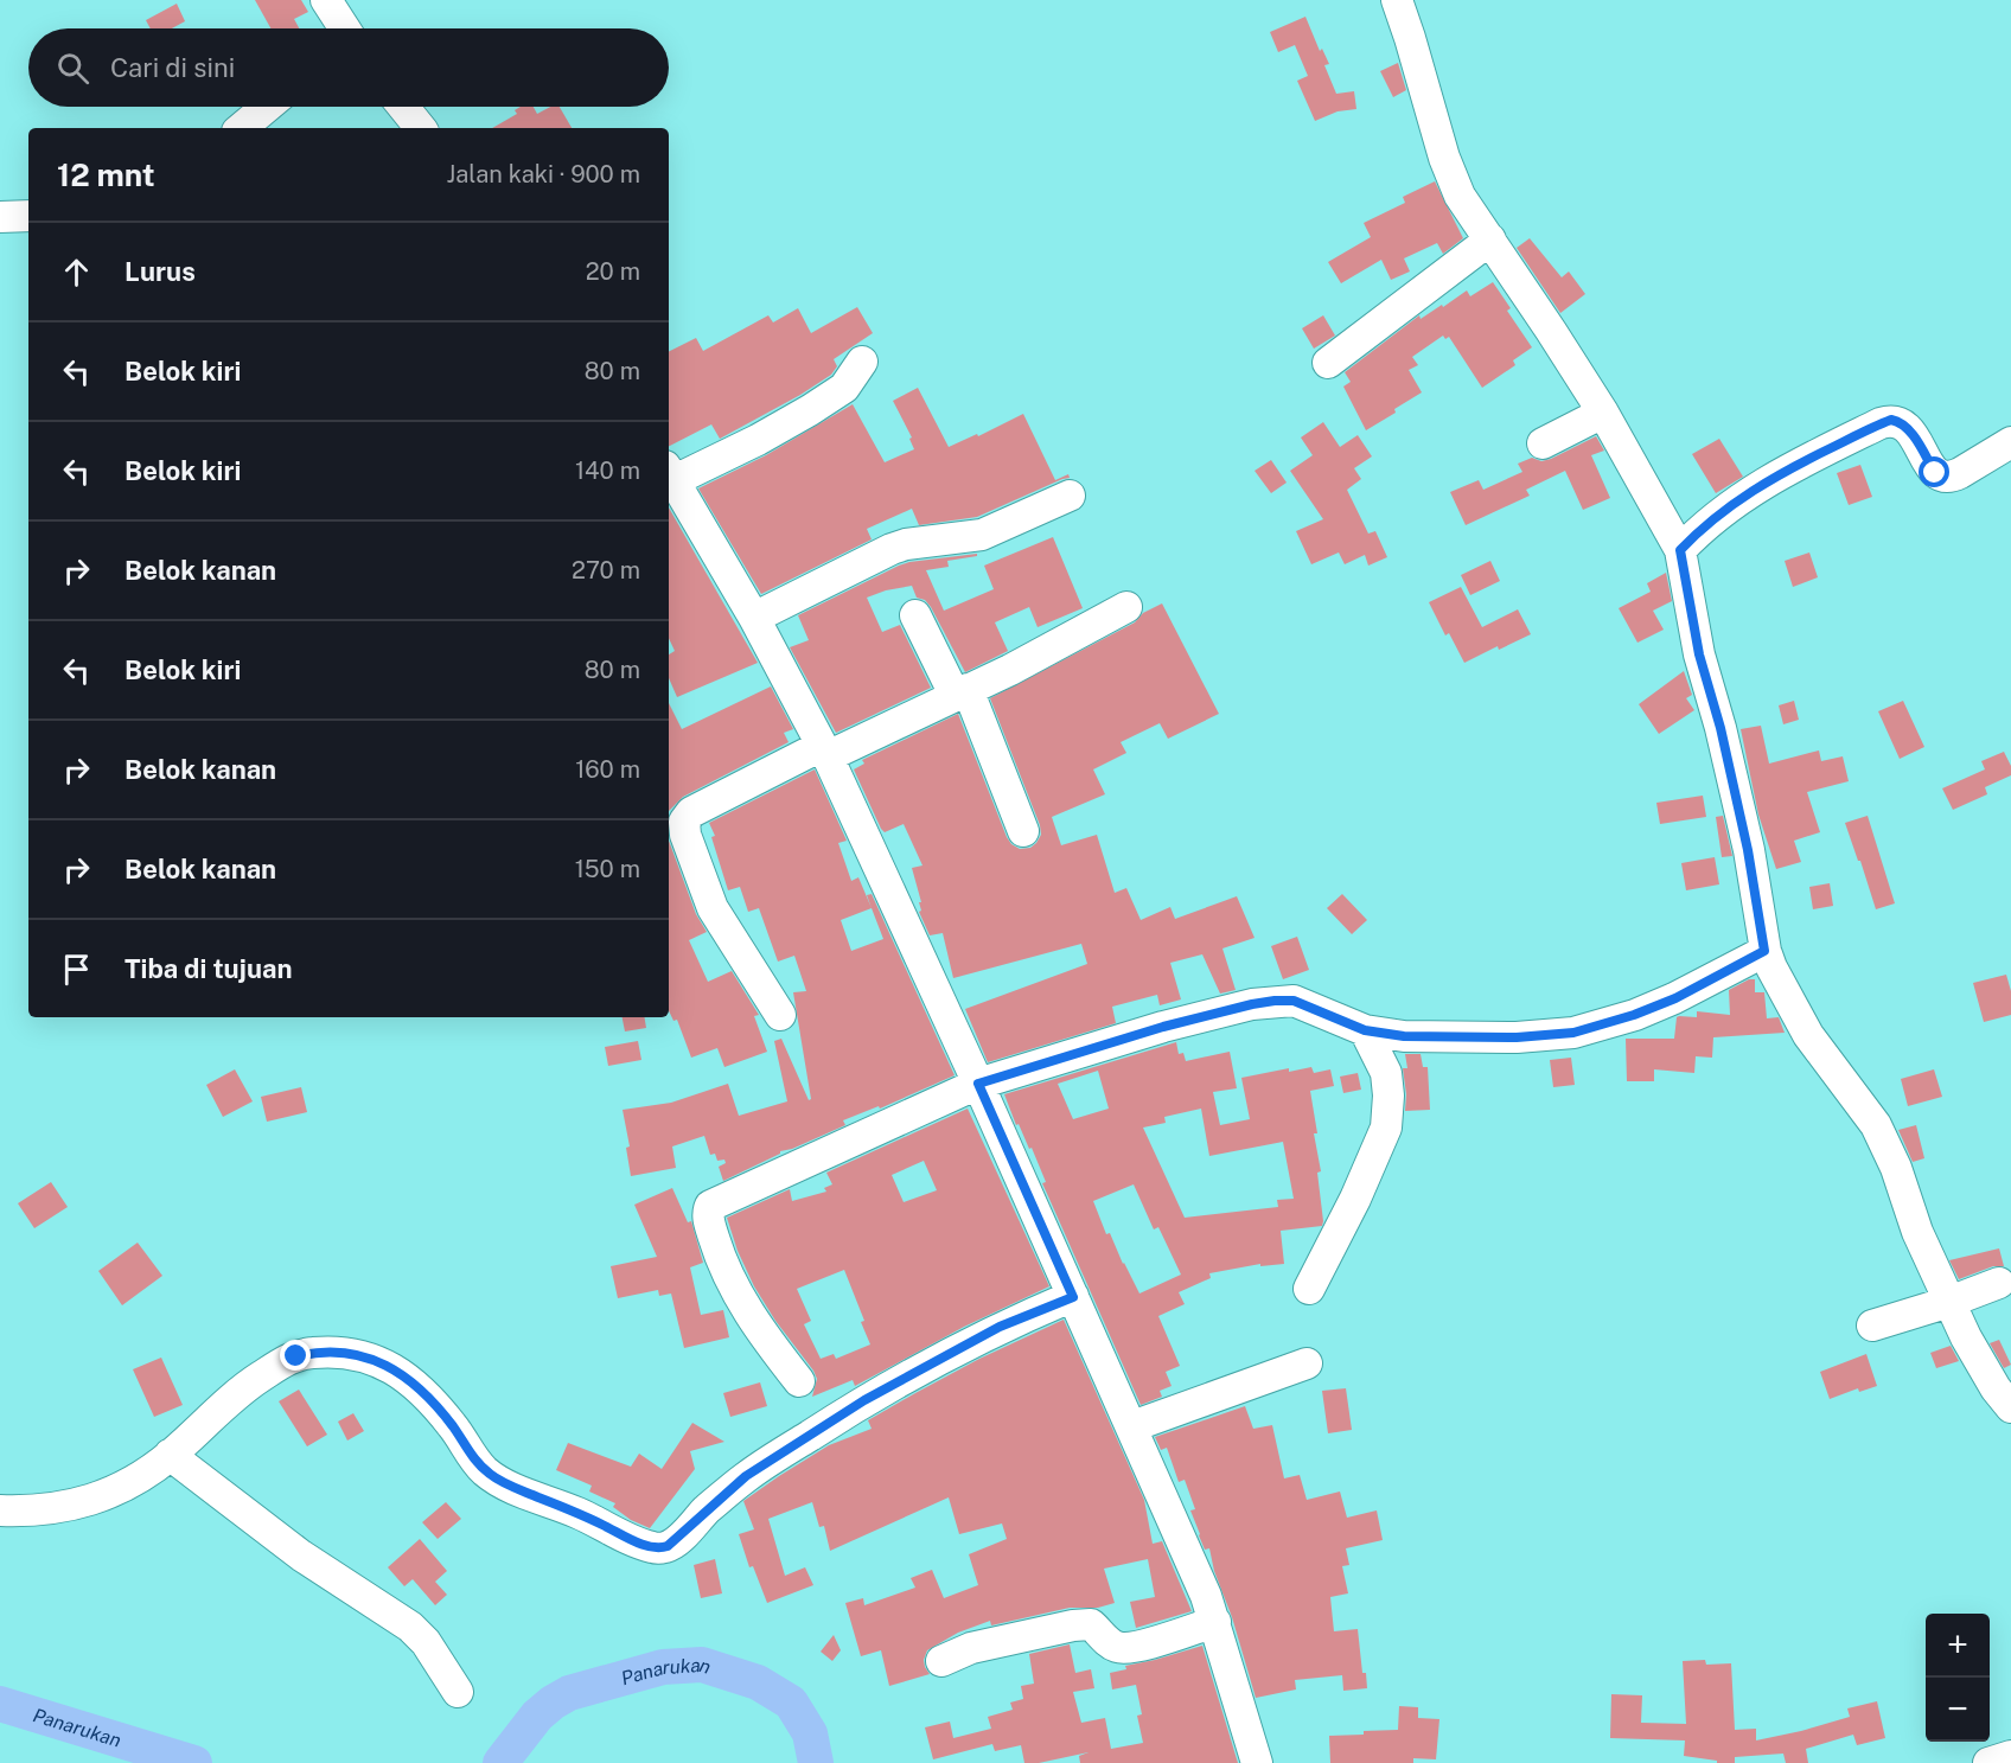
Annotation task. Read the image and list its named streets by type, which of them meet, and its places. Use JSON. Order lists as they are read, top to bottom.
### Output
{
  "water": ["Panarukan"],
  "page": {
    "search": "Cari di sini",
    "heading": ["12 mnt", "Jalan kaki · 900 m"],
    "list": [
      ["Lurus", "20 m"],
      ["Belok kiri", "80 m"],
      ["Belok kiri", "140 m"],
      ["Belok kanan", "270 m"],
      ["Belok kiri", "80 m"],
      ["Belok kanan", "160 m"],
      ["Belok kanan", "150 m"],
      "Tiba di tujuan"
    ],
    "map_buttons": ["+", "−"]
  }
}
